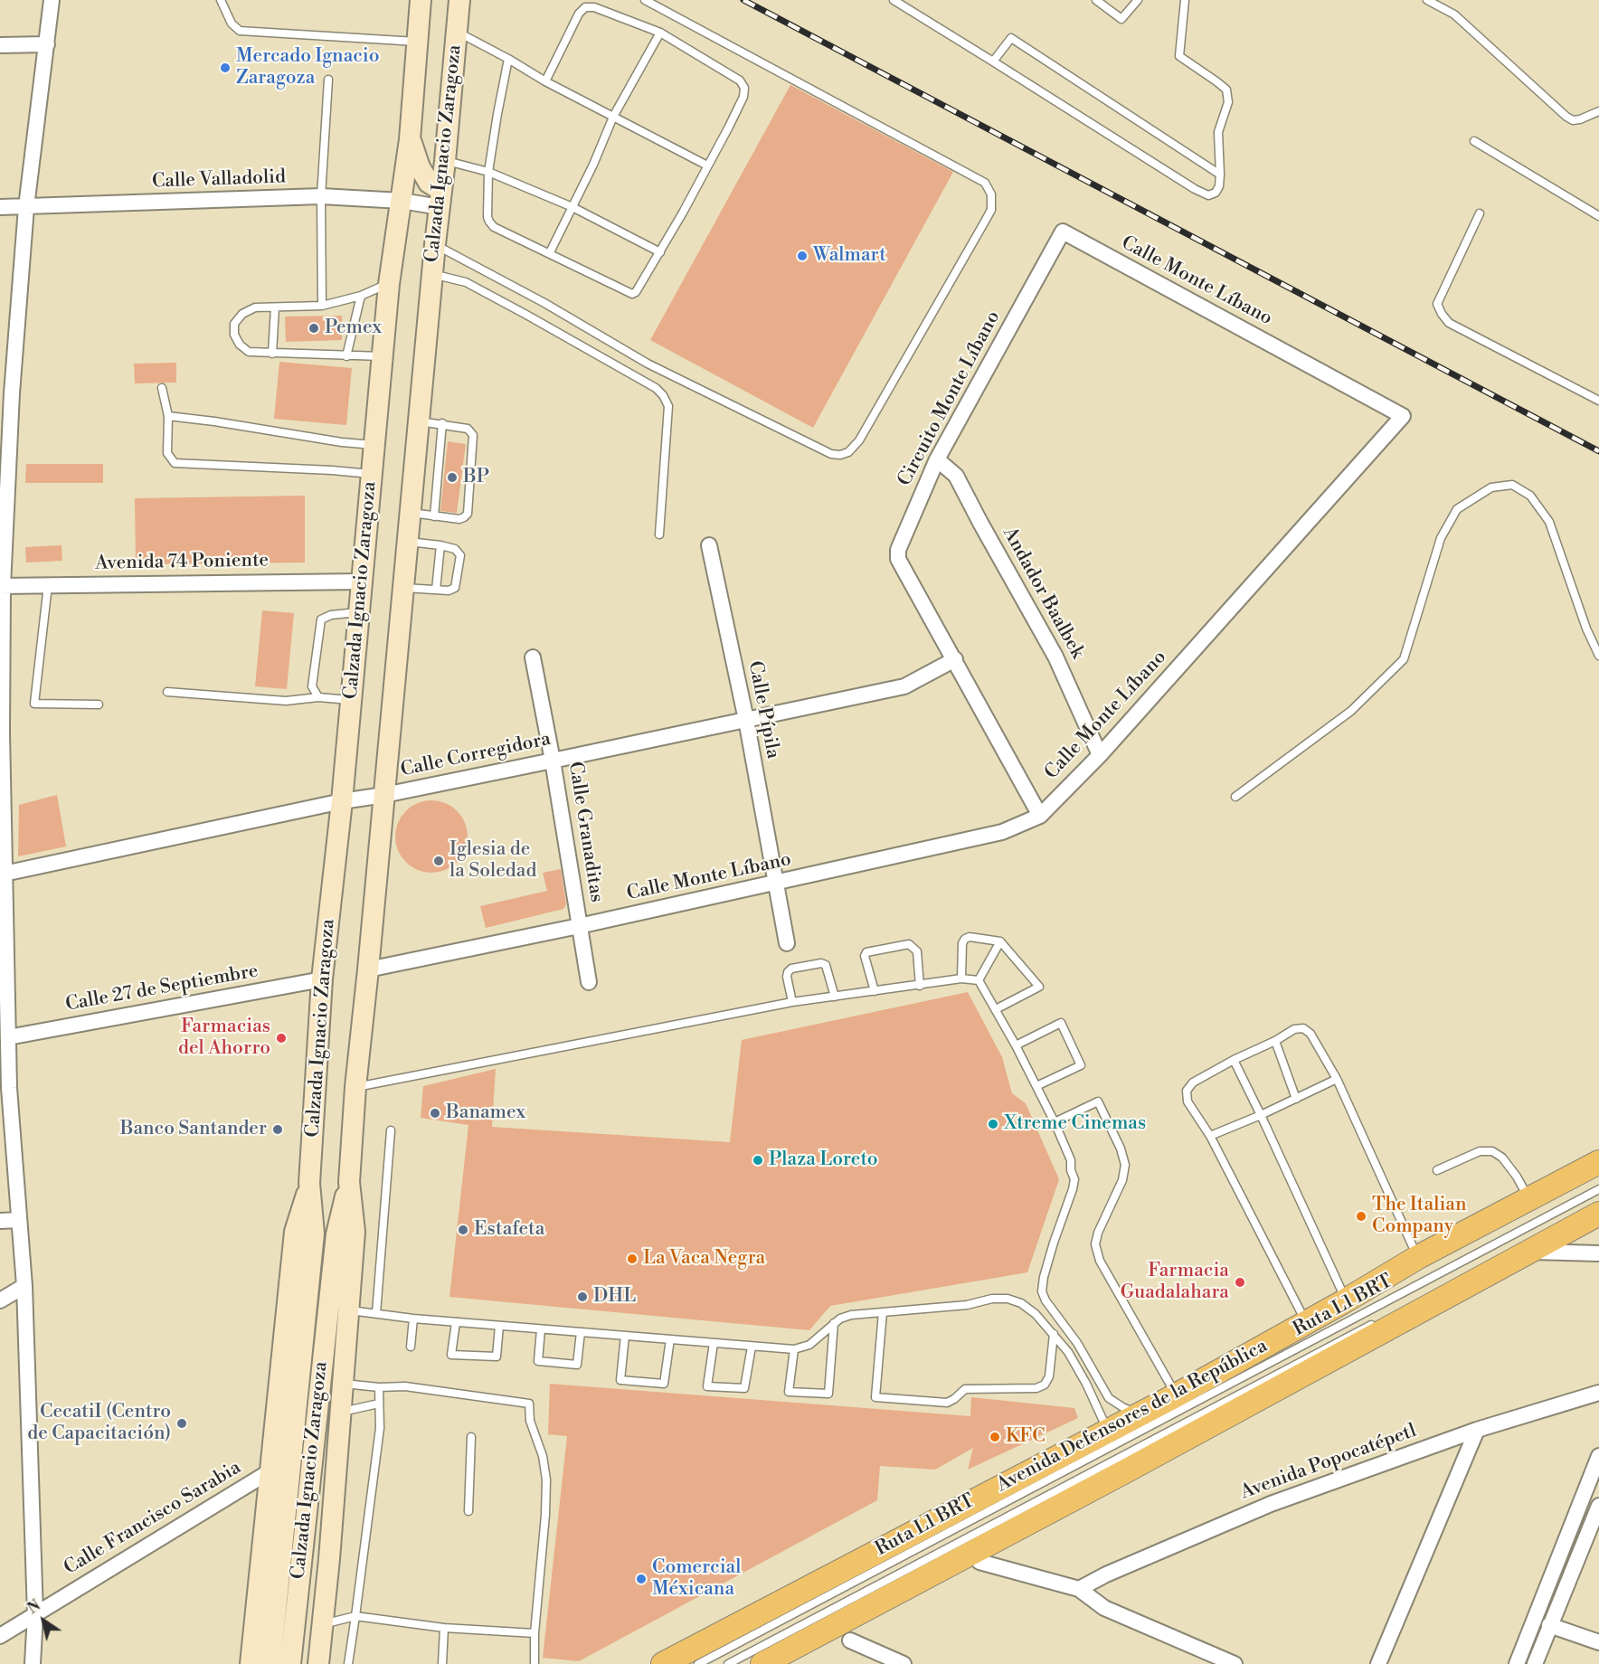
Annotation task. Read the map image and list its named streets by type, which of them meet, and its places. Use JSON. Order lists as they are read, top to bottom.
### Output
{
  "streets": {
    "main road": ["Calzada Ignacio Zaragoza", "Avenida Defensores de la República"],
    "street": [
      "Calle Valladolid",
      "Calle Monte Líbano",
      "Circuito Monte Líbano",
      "Avenida 74 Poniente",
      "Andador Baalbek",
      "Calle Pípila",
      "Calle Corregidora",
      "Calle Granaditas",
      "Calle 27 de Septiembre",
      "Avenida Popocatépetl",
      "Calle Francisco Sarabia"
    ],
    "lane": ["Ruta L1 BRT"]
  },
  "crossings": [
    ["Calzada Ignacio Zaragoza", "Calle Valladolid"],
    ["Calzada Ignacio Zaragoza", "Calle Monte Líbano"],
    ["Calzada Ignacio Zaragoza", "Avenida 74 Poniente"],
    ["Calzada Ignacio Zaragoza", "Calle Corregidora"],
    ["Calzada Ignacio Zaragoza", "Calle 27 de Septiembre"],
    ["Calzada Ignacio Zaragoza", "Calle Francisco Sarabia"],
    ["Calle Monte Líbano", "Circuito Monte Líbano"],
    ["Calle Monte Líbano", "Andador Baalbek"],
    ["Calle Monte Líbano", "Calle Pípila"],
    ["Calle Monte Líbano", "Calle Granaditas"],
    ["Circuito Monte Líbano", "Andador Baalbek"],
    ["Circuito Monte Líbano", "Calle Corregidora"],
    ["Calle Pípila", "Calle Corregidora"],
    ["Calle Corregidora", "Calle Granaditas"]
  ],
  "places": [
    "Mercado Ignacio Zaragoza",
    "Walmart",
    "Pemex",
    "BP",
    "Iglesia de la Soledad",
    "Farmacias del Ahorro",
    "Banamex",
    "Xtreme Cinemas",
    "Banco Santander",
    "Plaza Loreto",
    "The Italian Company",
    "Estafeta",
    "La Vaca Negra",
    "Farmacia Guadalahara",
    "DHL",
    "CecatiI (Centro de Capacitación)",
    "KFC",
    "Comercial Méxicana"
  ],
  "north": "top left"
}
